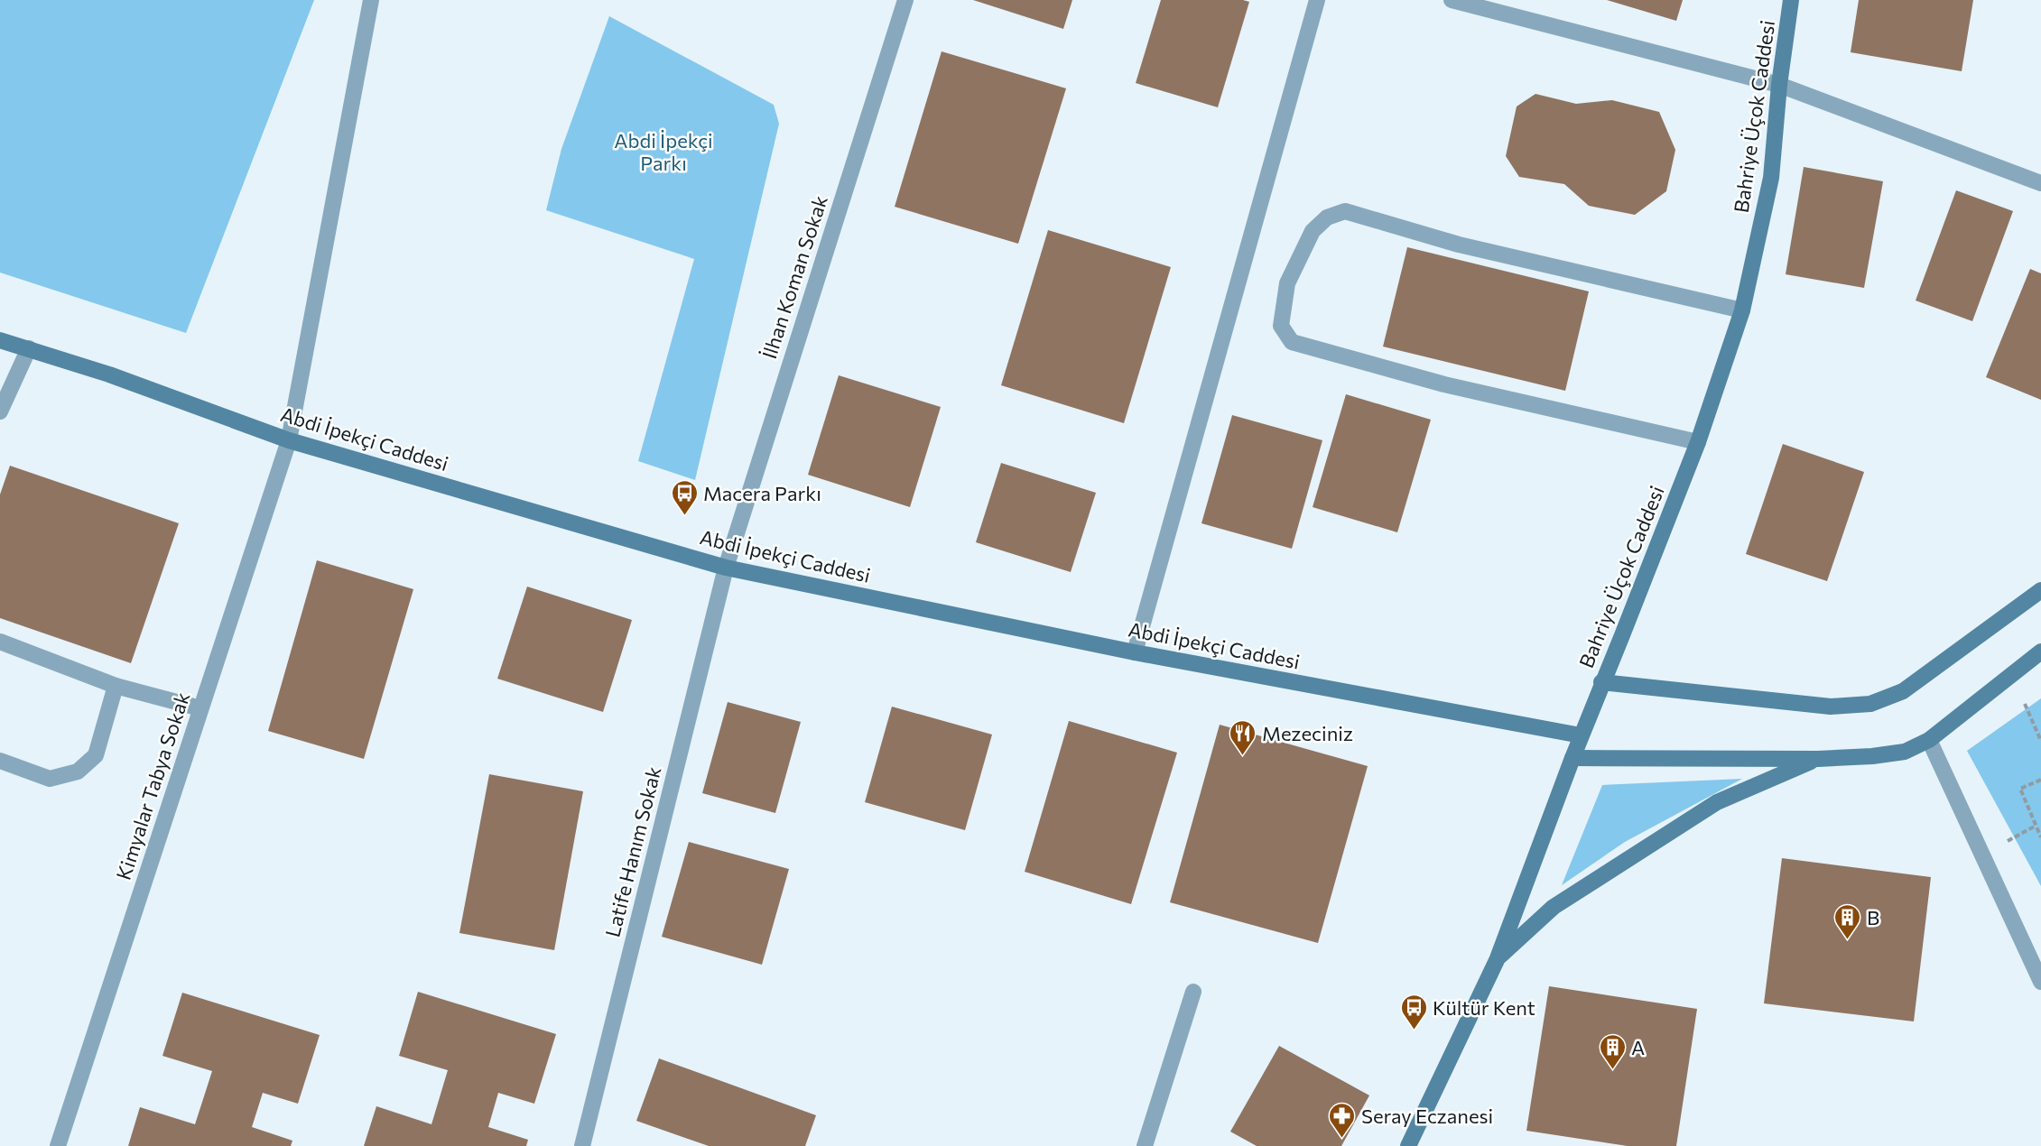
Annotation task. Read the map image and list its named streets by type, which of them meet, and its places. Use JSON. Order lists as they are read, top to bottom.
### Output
{
  "streets": {
    "main road": ["Bahriye Üçok Caddesi", "Abdi İpekçi Caddesi"],
    "street": ["İlhan Koman Sokak", "Kimyalar Tabya Sokak", "Latife Hanım Sokak"]
  },
  "crossings": [
    ["Bahriye Üçok Caddesi", "Abdi İpekçi Caddesi"],
    ["İlhan Koman Sokak", "Abdi İpekçi Caddesi"],
    ["İlhan Koman Sokak", "Latife Hanım Sokak"],
    ["Abdi İpekçi Caddesi", "Kimyalar Tabya Sokak"],
    ["Abdi İpekçi Caddesi", "Latife Hanım Sokak"]
  ],
  "parks": ["Abdi İpekçi Parkı"],
  "places": {
    "bus stop": ["Macera Parkı", "Kültür Kent"],
    "restaurant": ["Mezeciniz"],
    "building": ["B", "A"],
    "pharmacy": ["Seray Eczanesi"]
  }
}
